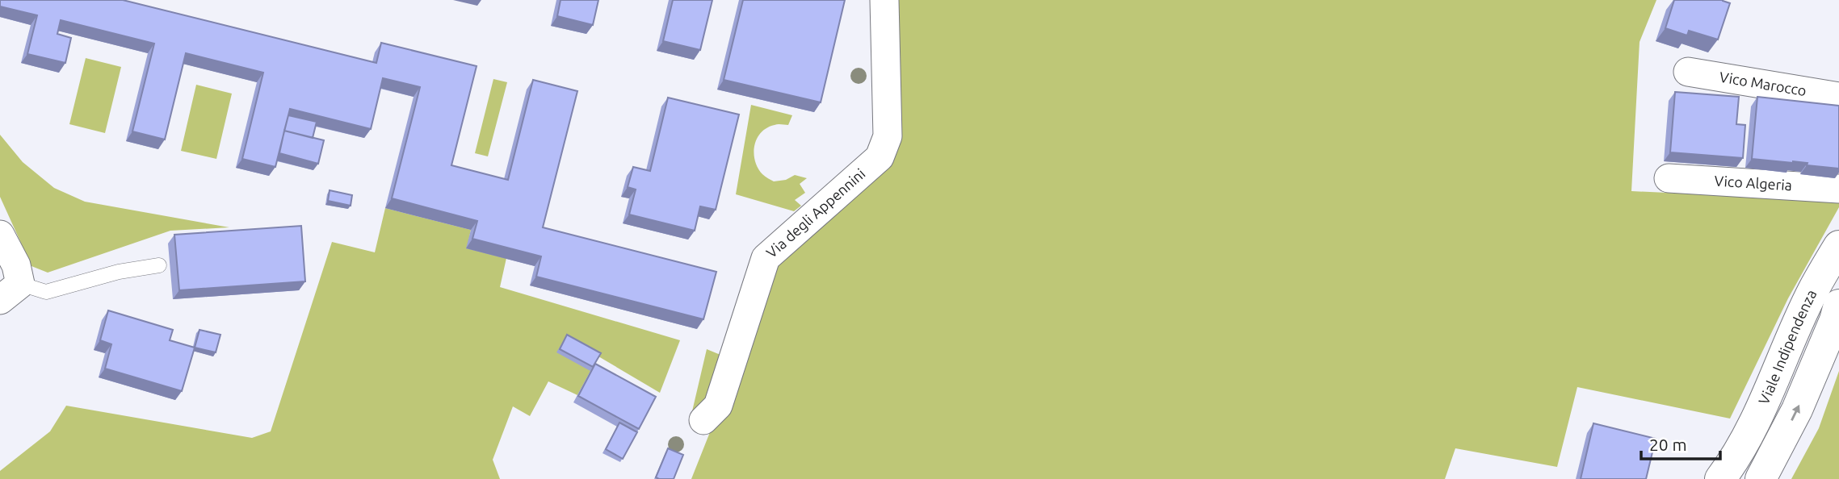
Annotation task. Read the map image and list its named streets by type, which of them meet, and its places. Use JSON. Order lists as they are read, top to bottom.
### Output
{
  "streets": {
    "street": [
      "Vico Marocco",
      "Vico Algeria",
      "Via degli Appennini",
      "Viale Indipendenza"
    ]
  },
  "scale_bar": "20 m"
}
